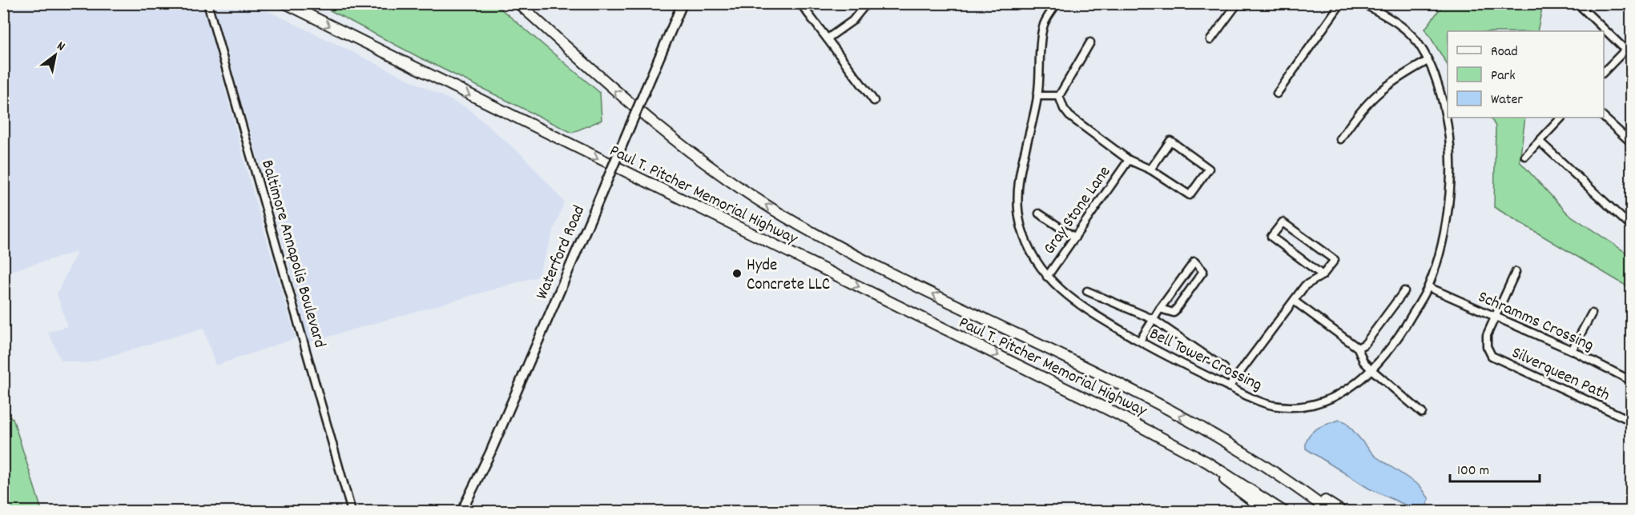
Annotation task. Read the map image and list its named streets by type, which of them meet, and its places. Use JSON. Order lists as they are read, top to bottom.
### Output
{
  "streets": {
    "highway": ["Paul T. Pitcher Memorial Highway"],
    "main road": ["Waterford Road"],
    "street": [
      "Gray Stone Lane",
      "Baltimore Annapolis Boulevard",
      "Schramms Crossing",
      "Bell Tower Crossing",
      "Silverqueen Path"
    ]
  },
  "crossings": [
    ["Gray Stone Lane", "Bell Tower Crossing"],
    ["Schramms Crossing", "Bell Tower Crossing"],
    ["Schramms Crossing", "Silverqueen Path"]
  ],
  "places": ["Hyde Concrete LLC"],
  "legend": ["Road", "Park", "Water"],
  "scale_bar": "100 m",
  "north": "top right"
}
